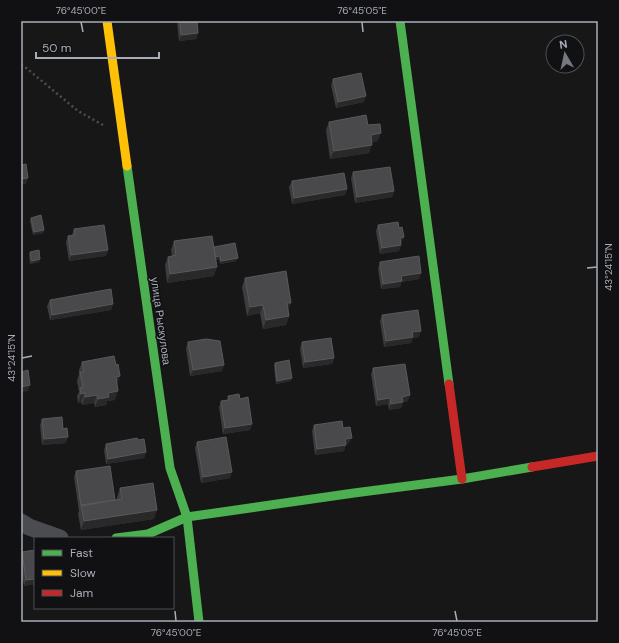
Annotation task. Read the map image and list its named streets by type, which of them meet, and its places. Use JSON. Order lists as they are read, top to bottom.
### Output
{
  "streets": {
    "street": ["улица Рыскулова"]
  },
  "legend": ["Fast", "Slow", "Jam"],
  "scale_bar": "50 m",
  "north": "top",
  "coordinates": ["76°45'00\"E", "76°45'05\"E", "43°24'15\"N"]
}
